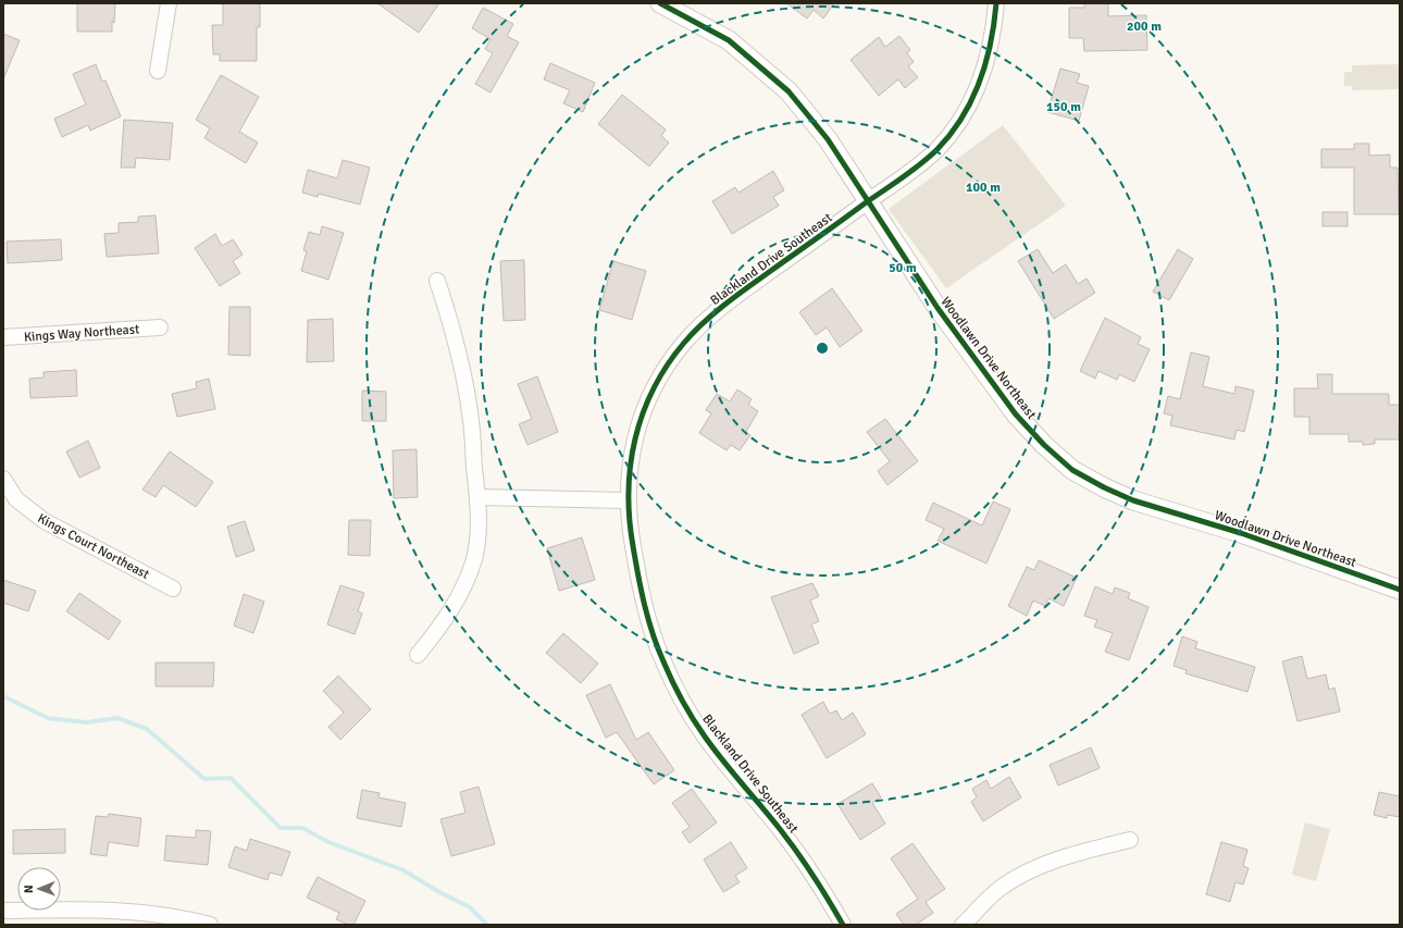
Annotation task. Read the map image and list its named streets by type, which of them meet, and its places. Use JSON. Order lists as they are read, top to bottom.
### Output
{
  "streets": {
    "street": [
      "Blackland Drive Southeast",
      "Kings Way Northeast",
      "Woodlawn Drive Northeast",
      "Kings Court Northeast"
    ]
  },
  "crossings": [
    ["Blackland Drive Southeast", "Woodlawn Drive Northeast"]
  ],
  "north": "left",
  "rings": [
    "200 m",
    "150 m",
    "100 m",
    "50 m"
  ]
}
